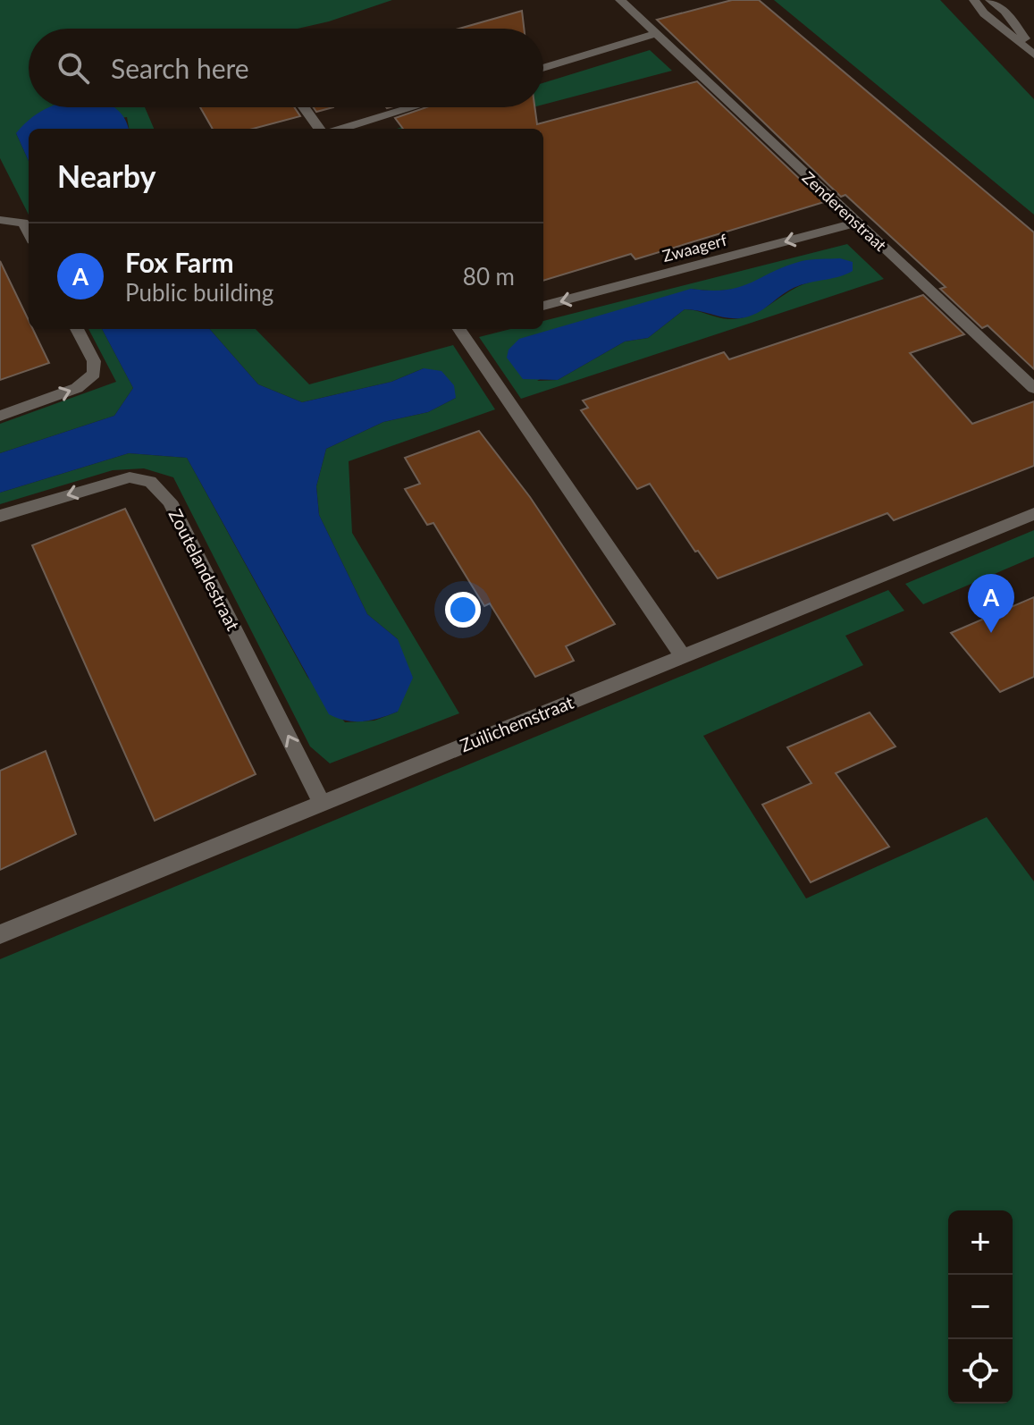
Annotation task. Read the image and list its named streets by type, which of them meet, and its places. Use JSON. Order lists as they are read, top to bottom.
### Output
{
  "streets": {
    "street": [
      "Zenderenstraat",
      "Zwaagerf",
      "Zoutelandestraat",
      "Zuilichemstraat"
    ]
  },
  "crossings": [
    ["Zenderenstraat", "Zwaagerf"],
    ["Zoutelandestraat", "Zuilichemstraat"]
  ],
  "one_way": ["Zwaagerf", "Zoutelandestraat"],
  "page": {
    "search": "Search here",
    "heading": "Nearby",
    "list": [
      {
        "mark": "A",
        "name": "Fox Farm",
        "note": "Public building",
        "value": "80 m"
      }
    ],
    "pins": "A",
    "map_buttons": ["+", "−"]
  }
}
